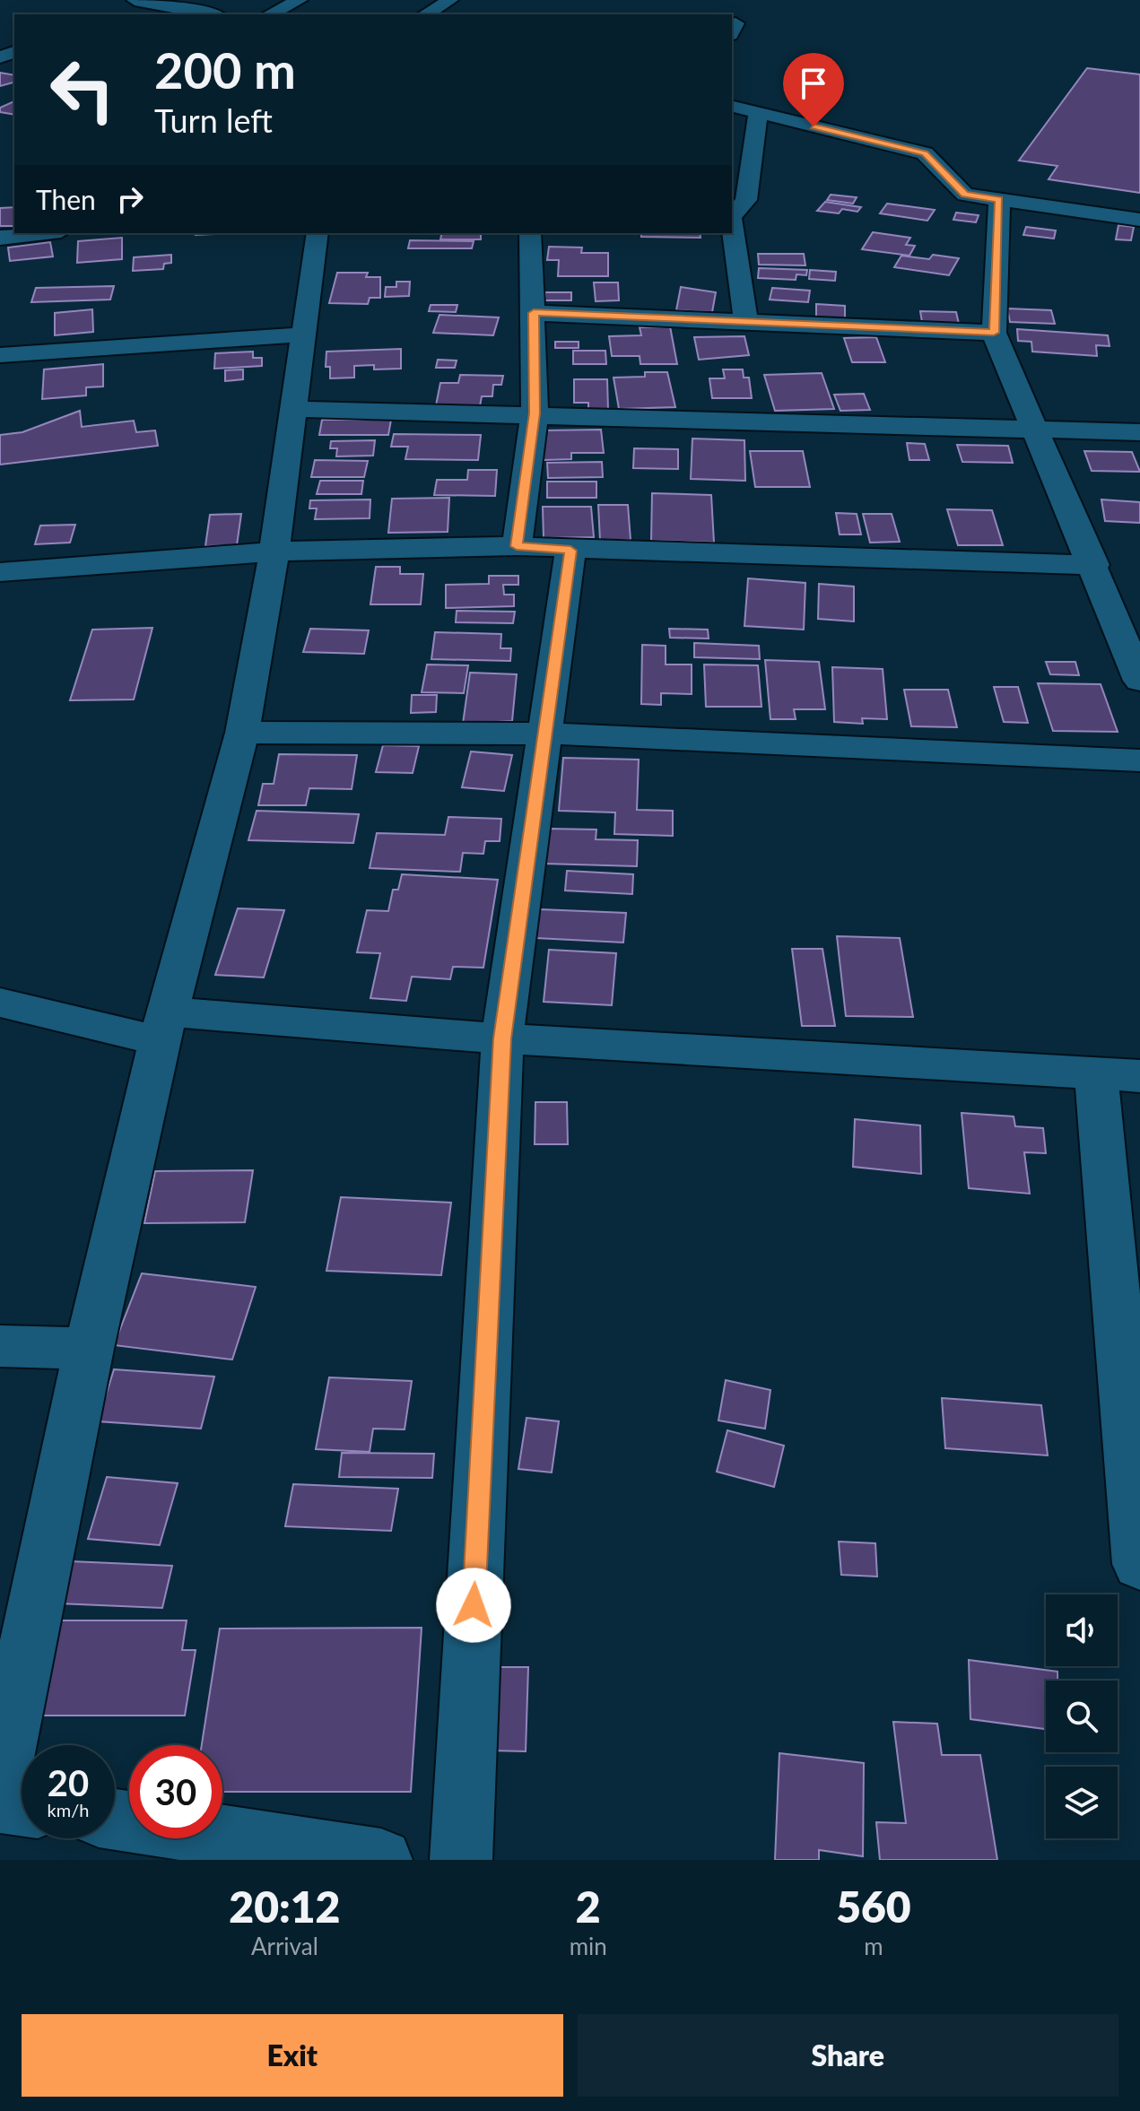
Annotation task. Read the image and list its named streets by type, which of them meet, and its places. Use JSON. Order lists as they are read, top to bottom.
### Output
{
  "page": {
    "turn": ["200 m", "Turn left"],
    "then": "Then",
    "speed": "20 km/h",
    "limit": "30",
    "eta": [
      "20:12",
      "Arrival",
      "2",
      "min",
      "560",
      "m"
    ],
    "buttons": ["Exit", "Share"]
  }
}
